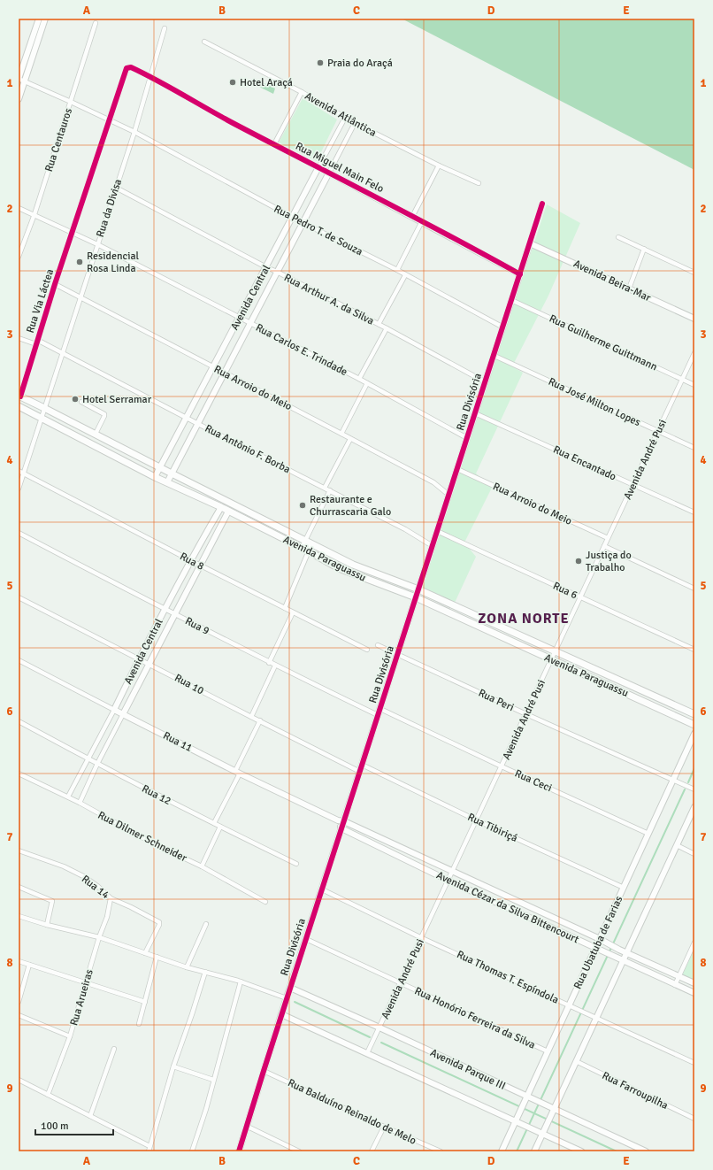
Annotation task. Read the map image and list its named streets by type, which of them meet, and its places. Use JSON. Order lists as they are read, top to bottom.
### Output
{
  "streets": {
    "main road": ["Avenida Paraguassu"],
    "street": [
      "Avenida Atlântica",
      "Rua Centauros",
      "Rua Miguel Main Felo",
      "Rua da Divisa",
      "Rua Pedro T. de Souza",
      "Avenida Beira-Mar",
      "Avenida Central",
      "Rua Arthur A. da Silva",
      "Rua Via Láctea",
      "Rua Guilherme Guittmann",
      "Rua Carlos E. Trindade",
      "Rua Arroio do Meio",
      "Rua Divisória",
      "Rua José Milton Lopes",
      "Rua Antônio F. Borba",
      "Avenida André Pusi",
      "Rua Encantado",
      "Rua 8",
      "Rua 6",
      "Rua 9",
      "Rua 10",
      "Rua Peri",
      "Rua 11",
      "Rua Ceci",
      "Rua 12",
      "Rua Tibiriçá",
      "Rua Dilmer Schneider",
      "Rua 14",
      "Avenida Cézar da Silva Bittencourt",
      "Rua Ubatuba de Farias",
      "Rua Thomas T. Espíndola",
      "Rua Arueiras",
      "Rua Honório Ferreira da Silva",
      "Avenida Parque III",
      "Rua Farroupilha",
      "Rua Balduíno Reinaldo de Melo"
    ]
  },
  "crossings": [
    ["Avenida Atlântica", "Avenida Central"],
    ["Rua Centauros", "Rua Pedro T. de Souza"],
    ["Rua Centauros", "Rua Carlos E. Trindade"],
    ["Rua Miguel Main Felo", "Rua da Divisa"],
    ["Rua Miguel Main Felo", "Rua Pedro T. de Souza"],
    ["Rua Miguel Main Felo", "Avenida Central"],
    ["Rua Miguel Main Felo", "Rua Via Láctea"],
    ["Rua Miguel Main Felo", "Rua Divisória"],
    ["Rua da Divisa", "Rua Pedro T. de Souza"],
    ["Rua da Divisa", "Rua Arthur A. da Silva"],
    ["Rua da Divisa", "Rua Carlos E. Trindade"],
    ["Rua da Divisa", "Rua Arroio do Meio"],
    ["Rua da Divisa", "Rua Antônio F. Borba"],
    ["Rua da Divisa", "Avenida Paraguassu"],
    ["Rua da Divisa", "Rua 8"],
    ["Rua Pedro T. de Souza", "Avenida Central"],
    ["Rua Pedro T. de Souza", "Rua Via Láctea"],
    ["Rua Pedro T. de Souza", "Rua Divisória"],
    ["Avenida Beira-Mar", "Rua Divisória"],
    ["Avenida Central", "Rua Arthur A. da Silva"],
    ["Avenida Central", "Rua Carlos E. Trindade"],
    ["Avenida Central", "Rua Arroio do Meio"],
    ["Avenida Central", "Rua Antônio F. Borba"],
    ["Avenida Central", "Avenida Paraguassu"],
    ["Avenida Central", "Rua 8"],
    ["Avenida Central", "Rua 9"],
    ["Avenida Central", "Rua 10"],
    ["Avenida Central", "Rua 11"],
    ["Avenida Central", "Rua 12"],
    ["Avenida Central", "Rua Dilmer Schneider"],
    ["Rua Arthur A. da Silva", "Rua Divisória"],
    ["Rua Via Láctea", "Rua Carlos E. Trindade"],
    ["Rua Via Láctea", "Rua Arroio do Meio"],
    ["Rua Via Láctea", "Rua Antônio F. Borba"],
    ["Rua Via Láctea", "Avenida Paraguassu"],
    ["Rua Guilherme Guittmann", "Rua Divisória"],
    ["Rua Guilherme Guittmann", "Avenida André Pusi"],
    ["Rua Carlos E. Trindade", "Rua Divisória"],
    ["Rua Arroio do Meio", "Rua Divisória"],
    ["Rua Arroio do Meio", "Avenida André Pusi"],
    ["Rua Divisória", "Rua José Milton Lopes"],
    ["Rua Divisória", "Rua Antônio F. Borba"],
    ["Rua Divisória", "Rua Encantado"],
    ["Rua Divisória", "Avenida Paraguassu"],
    ["Rua Divisória", "Rua 6"],
    ["Rua Divisória", "Rua 9"],
    ["Rua Divisória", "Rua 10"],
    ["Rua Divisória", "Rua Peri"],
    ["Rua Divisória", "Rua 11"],
    ["Rua Divisória", "Rua Ceci"],
    ["Rua Divisória", "Rua Tibiriçá"],
    ["Rua Divisória", "Avenida Cézar da Silva Bittencourt"],
    ["Rua Divisória", "Rua Thomas T. Espíndola"],
    ["Rua Divisória", "Rua Honório Ferreira da Silva"],
    ["Rua Divisória", "Avenida Parque III"],
    ["Rua Divisória", "Rua Balduíno Reinaldo de Melo"],
    ["Rua José Milton Lopes", "Avenida André Pusi"],
    ["Avenida André Pusi", "Rua Encantado"],
    ["Avenida André Pusi", "Avenida Paraguassu"],
    ["Avenida André Pusi", "Rua 6"],
    ["Avenida André Pusi", "Rua Peri"],
    ["Avenida André Pusi", "Rua Ceci"],
    ["Avenida André Pusi", "Rua Tibiriçá"],
    ["Avenida André Pusi", "Avenida Cézar da Silva Bittencourt"],
    ["Avenida André Pusi", "Rua Thomas T. Espíndola"],
    ["Avenida André Pusi", "Rua Honório Ferreira da Silva"],
    ["Avenida André Pusi", "Avenida Parque III"],
    ["Rua Peri", "Rua Ubatuba de Farias"],
    ["Rua 11", "Avenida Cézar da Silva Bittencourt"],
    ["Rua Ceci", "Rua Ubatuba de Farias"],
    ["Rua Tibiriçá", "Rua Ubatuba de Farias"],
    ["Rua 14", "Rua Arueiras"],
    ["Avenida Cézar da Silva Bittencourt", "Rua Ubatuba de Farias"],
    ["Rua Ubatuba de Farias", "Rua Thomas T. Espíndola"],
    ["Rua Ubatuba de Farias", "Rua Honório Ferreira da Silva"],
    ["Rua Ubatuba de Farias", "Avenida Parque III"]
  ],
  "districts": ["ZONA NORTE"],
  "places": [
    "Praia do Araçá",
    "Hotel Araçá",
    "Residencial Rosa Linda",
    "Hotel Serramar",
    "Restaurante e Churrascaria Galo",
    "Justiça do Trabalho"
  ],
  "scale_bar": "100 m",
  "grid": {
    "columns": [
      "A",
      "B",
      "C",
      "D",
      "E"
    ],
    "rows": [
      "1",
      "2",
      "3",
      "4",
      "5",
      "6",
      "7",
      "8",
      "9"
    ]
  }
}
